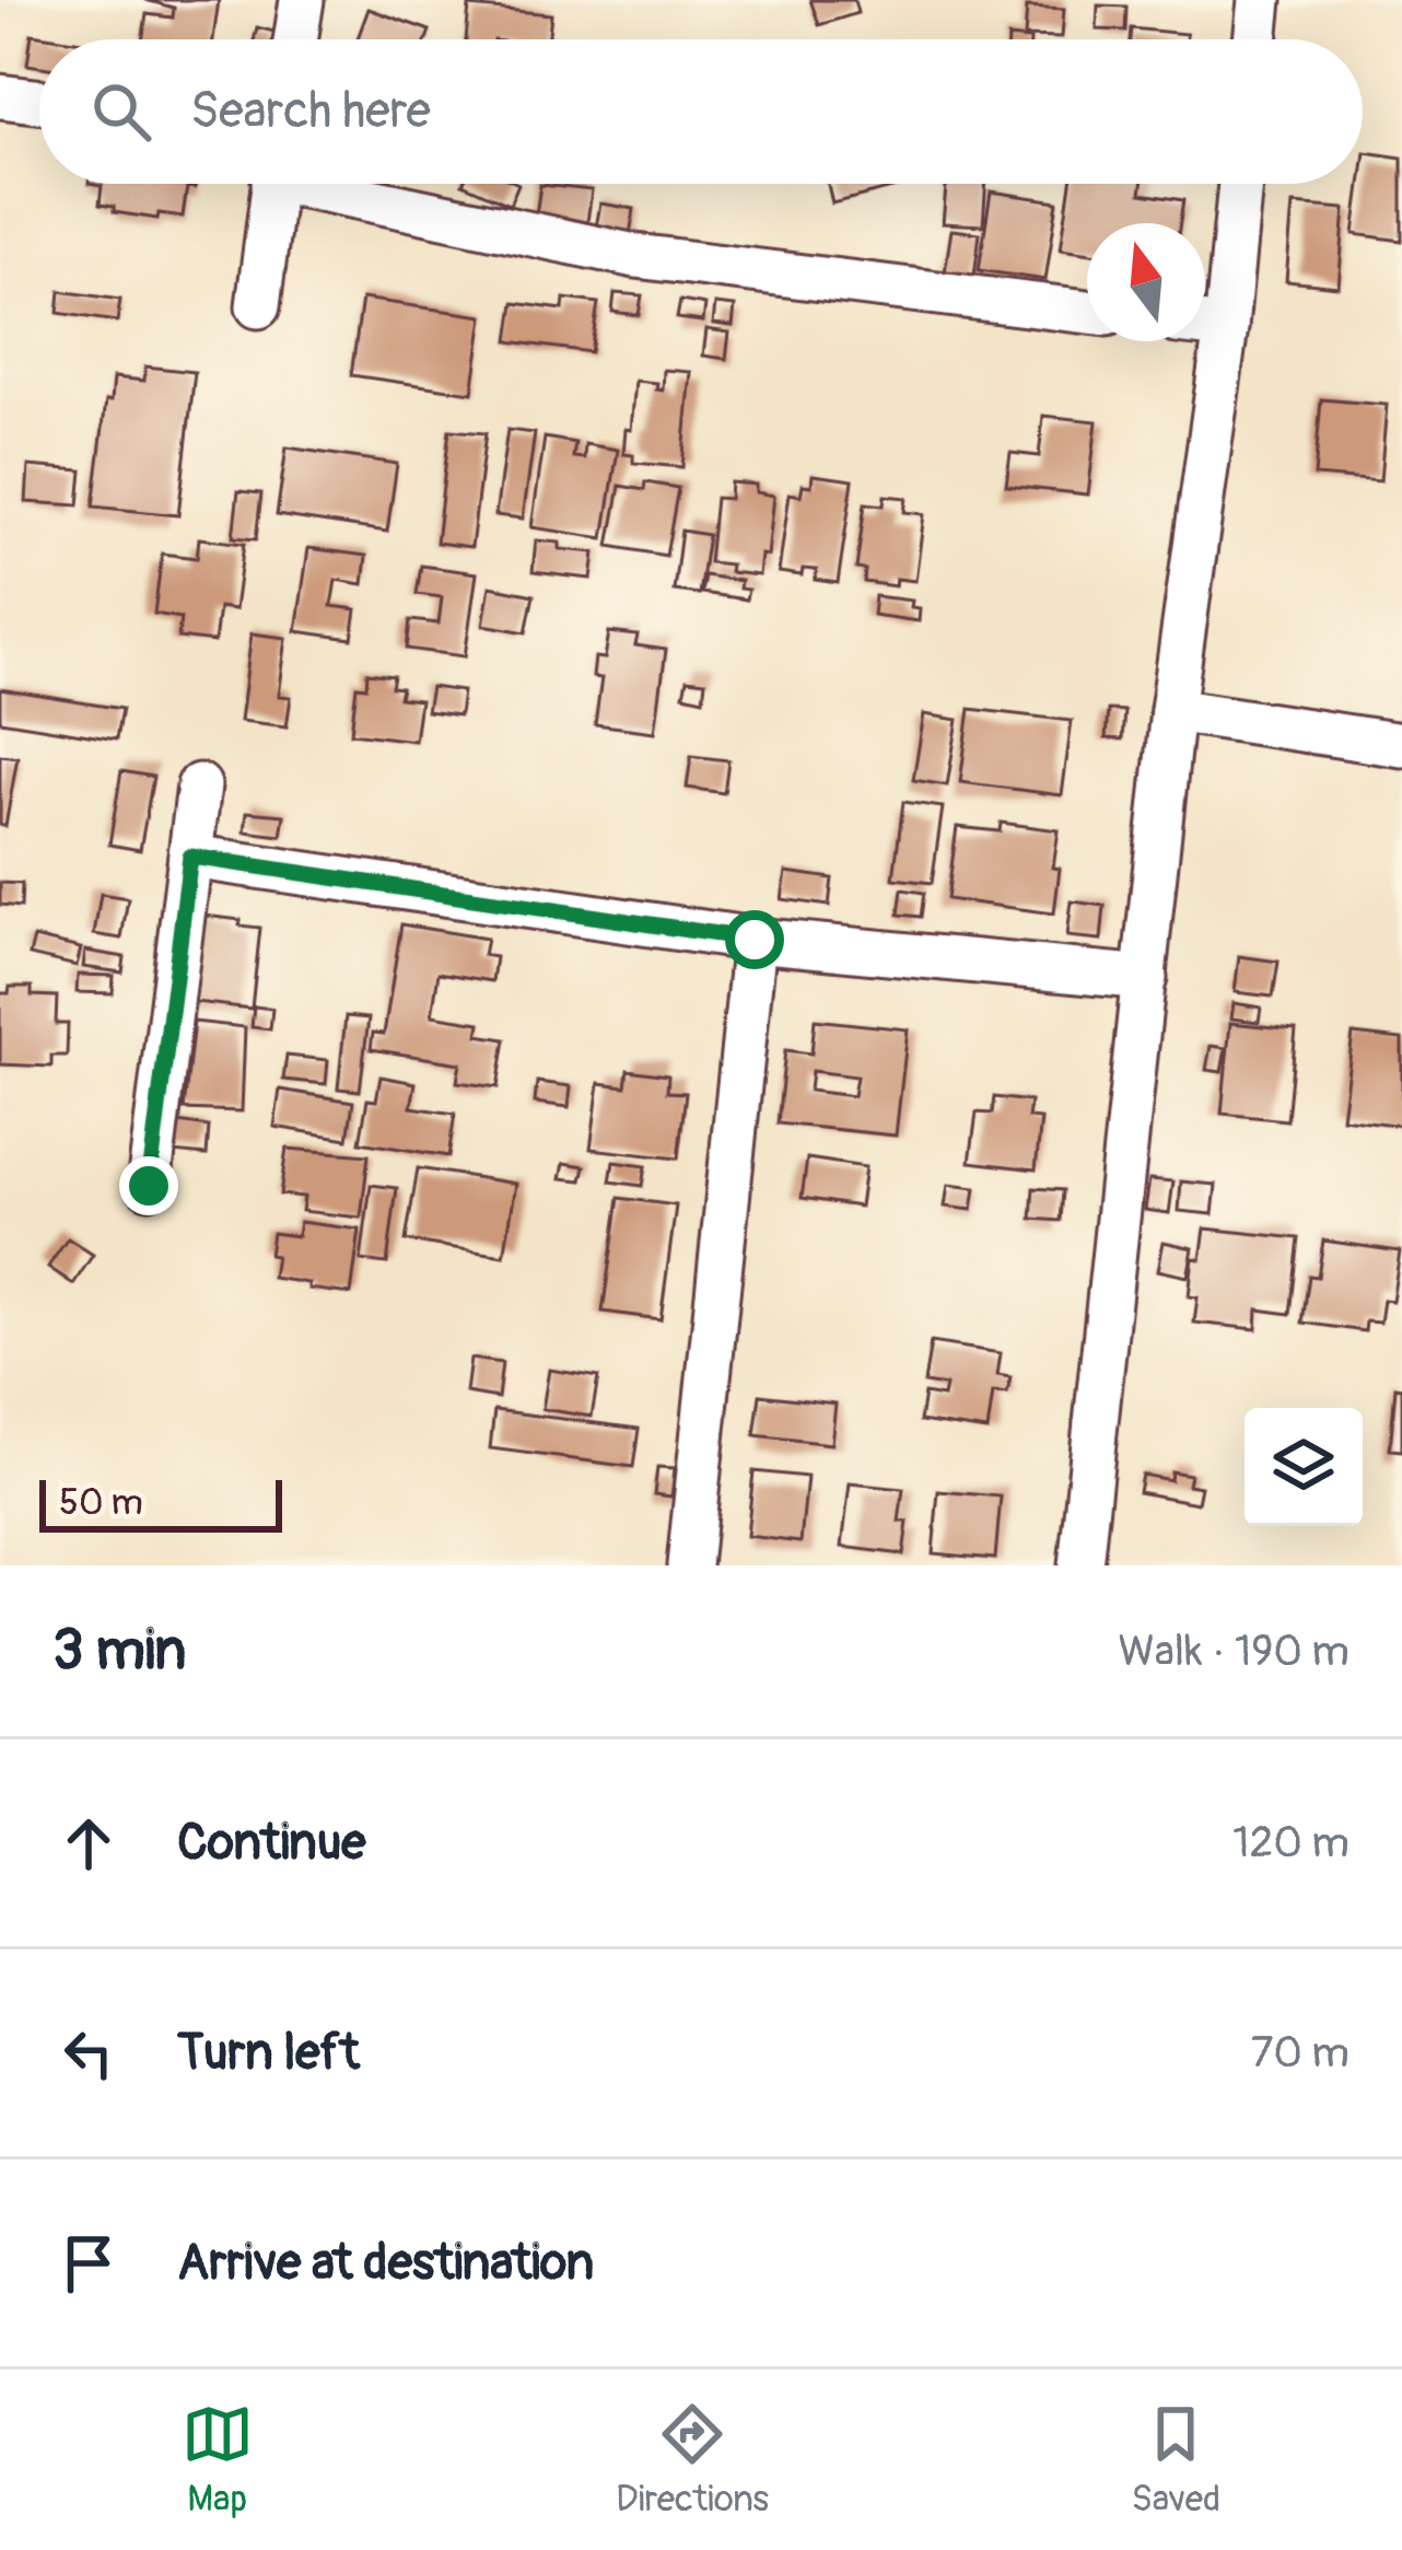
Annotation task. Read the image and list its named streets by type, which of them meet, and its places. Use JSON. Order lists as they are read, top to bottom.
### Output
{
  "scale_bar": "50 m",
  "north": "top",
  "page": {
    "search": "Search here",
    "scale": "50 m",
    "heading": ["3 min", "Walk · 190 m"],
    "list": [
      ["Continue", "120 m"],
      ["Turn left", "70 m"],
      "Arrive at destination"
    ],
    "nav": ["Map", "Directions", "Saved"]
  }
}
